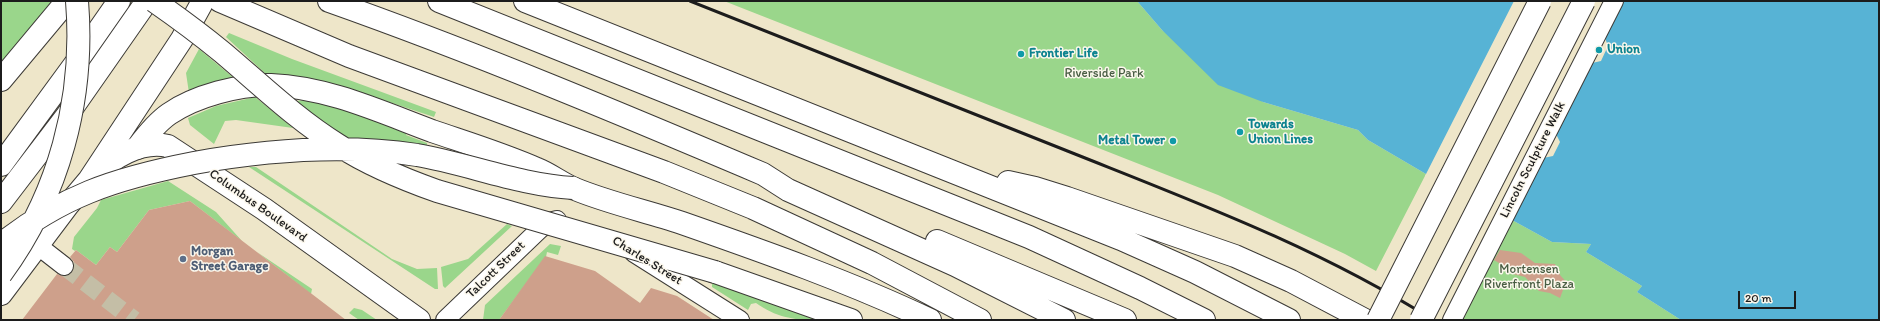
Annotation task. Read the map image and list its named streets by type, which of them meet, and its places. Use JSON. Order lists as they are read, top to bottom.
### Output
{
  "streets": {
    "main road": ["Columbus Boulevard"],
    "street": ["Lincoln Sculpture Walk", "Charles Street", "Talcott Street"]
  },
  "crossings": [
    ["Charles Street", "Talcott Street"]
  ],
  "parks": ["Riverside Park", "Mortensen Riverfront Plaza"],
  "places": [
    "Union",
    "Frontier Life",
    "Towards Union Lines",
    "Metal Tower",
    "Morgan Street Garage"
  ],
  "scale_bar": "20 m"
}
